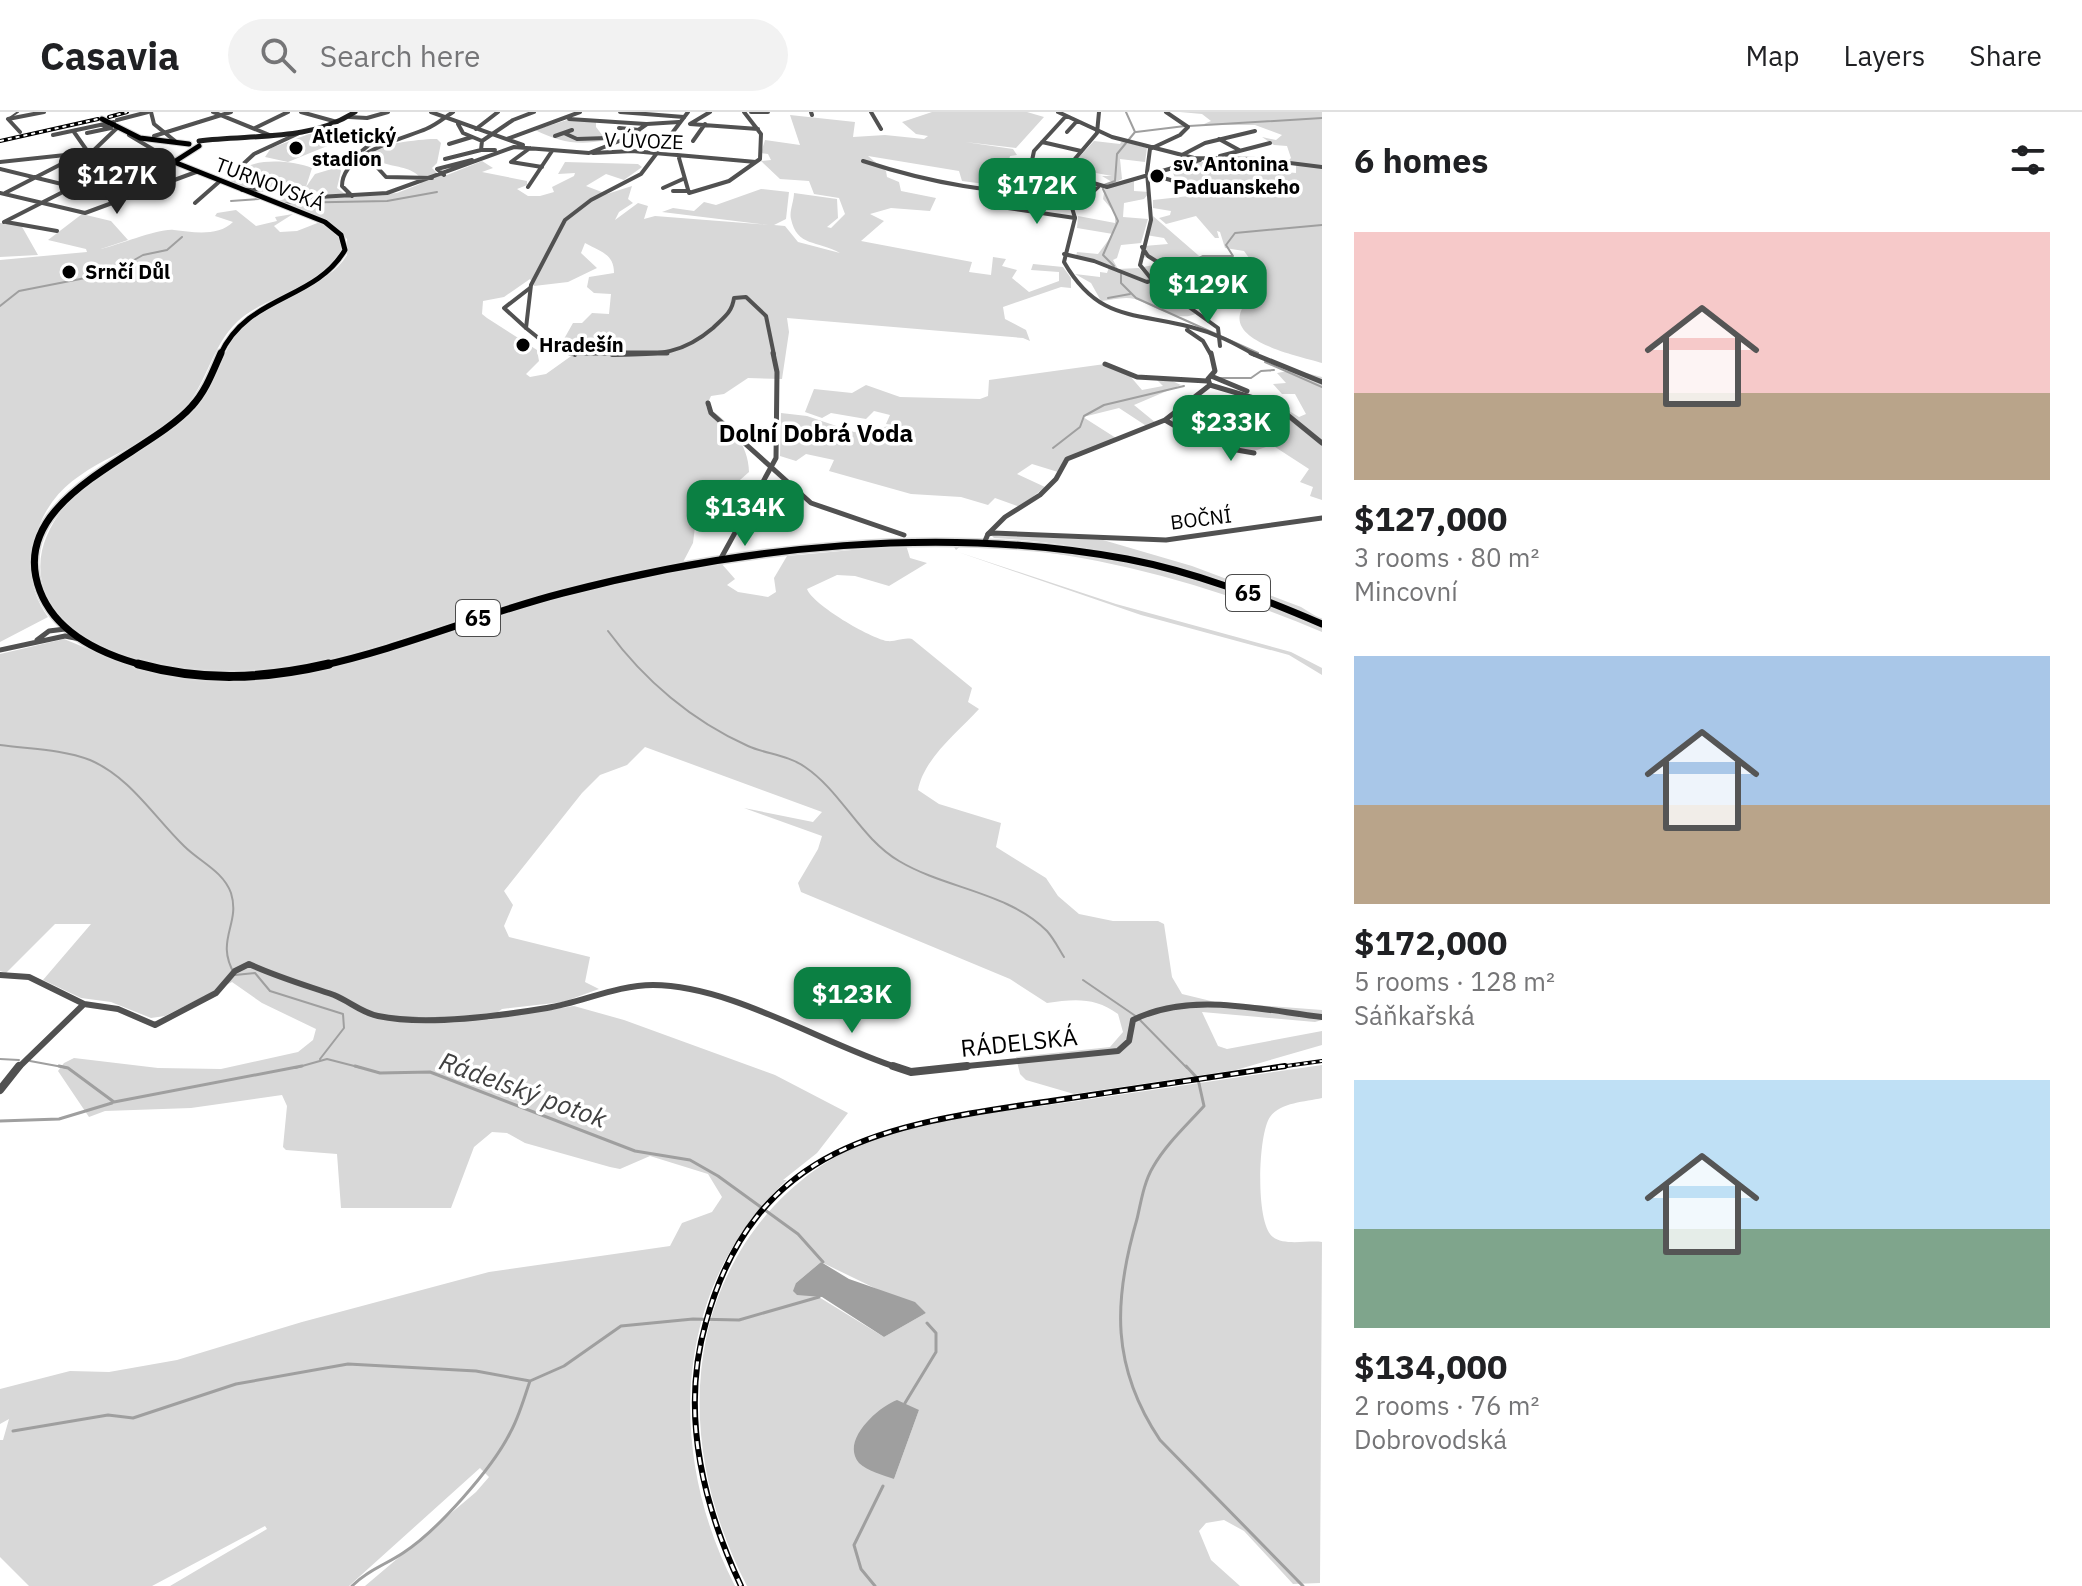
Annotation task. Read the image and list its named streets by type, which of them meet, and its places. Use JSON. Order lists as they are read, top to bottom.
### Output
{
  "streets": {
    "main road": ["TURNOVSKÁ", "65"],
    "street": ["V ÚVOZE", "BOČNÍ", "RÁDELSKÁ"]
  },
  "crossings": [
    ["TURNOVSKÁ", "65"],
    ["BOČNÍ", "65"]
  ],
  "districts": ["Dolní Dobrá Voda"],
  "water": ["Rádelský potok"],
  "places": [
    "Atletický stadion",
    "sv. Antonina Paduanskeho",
    "Srnčí Důl",
    "Hradešín"
  ],
  "page": {
    "header": "Casavia",
    "search": "Search here",
    "nav": ["Map", "Layers", "Share"],
    "heading": "6 homes",
    "price": [
      "$127K",
      "$172K",
      "$129K",
      "$233K",
      "$134K",
      "$123K"
    ],
    "list": [
      {
        "name": "$127,000",
        "note": "3 rooms · 80 m² · Mincovní"
      },
      {
        "name": "$172,000",
        "note": "5 rooms · 128 m² · Sáňkařská"
      },
      {
        "name": "$134,000",
        "note": "2 rooms · 76 m² · Dobrovodská"
      }
    ]
  }
}
